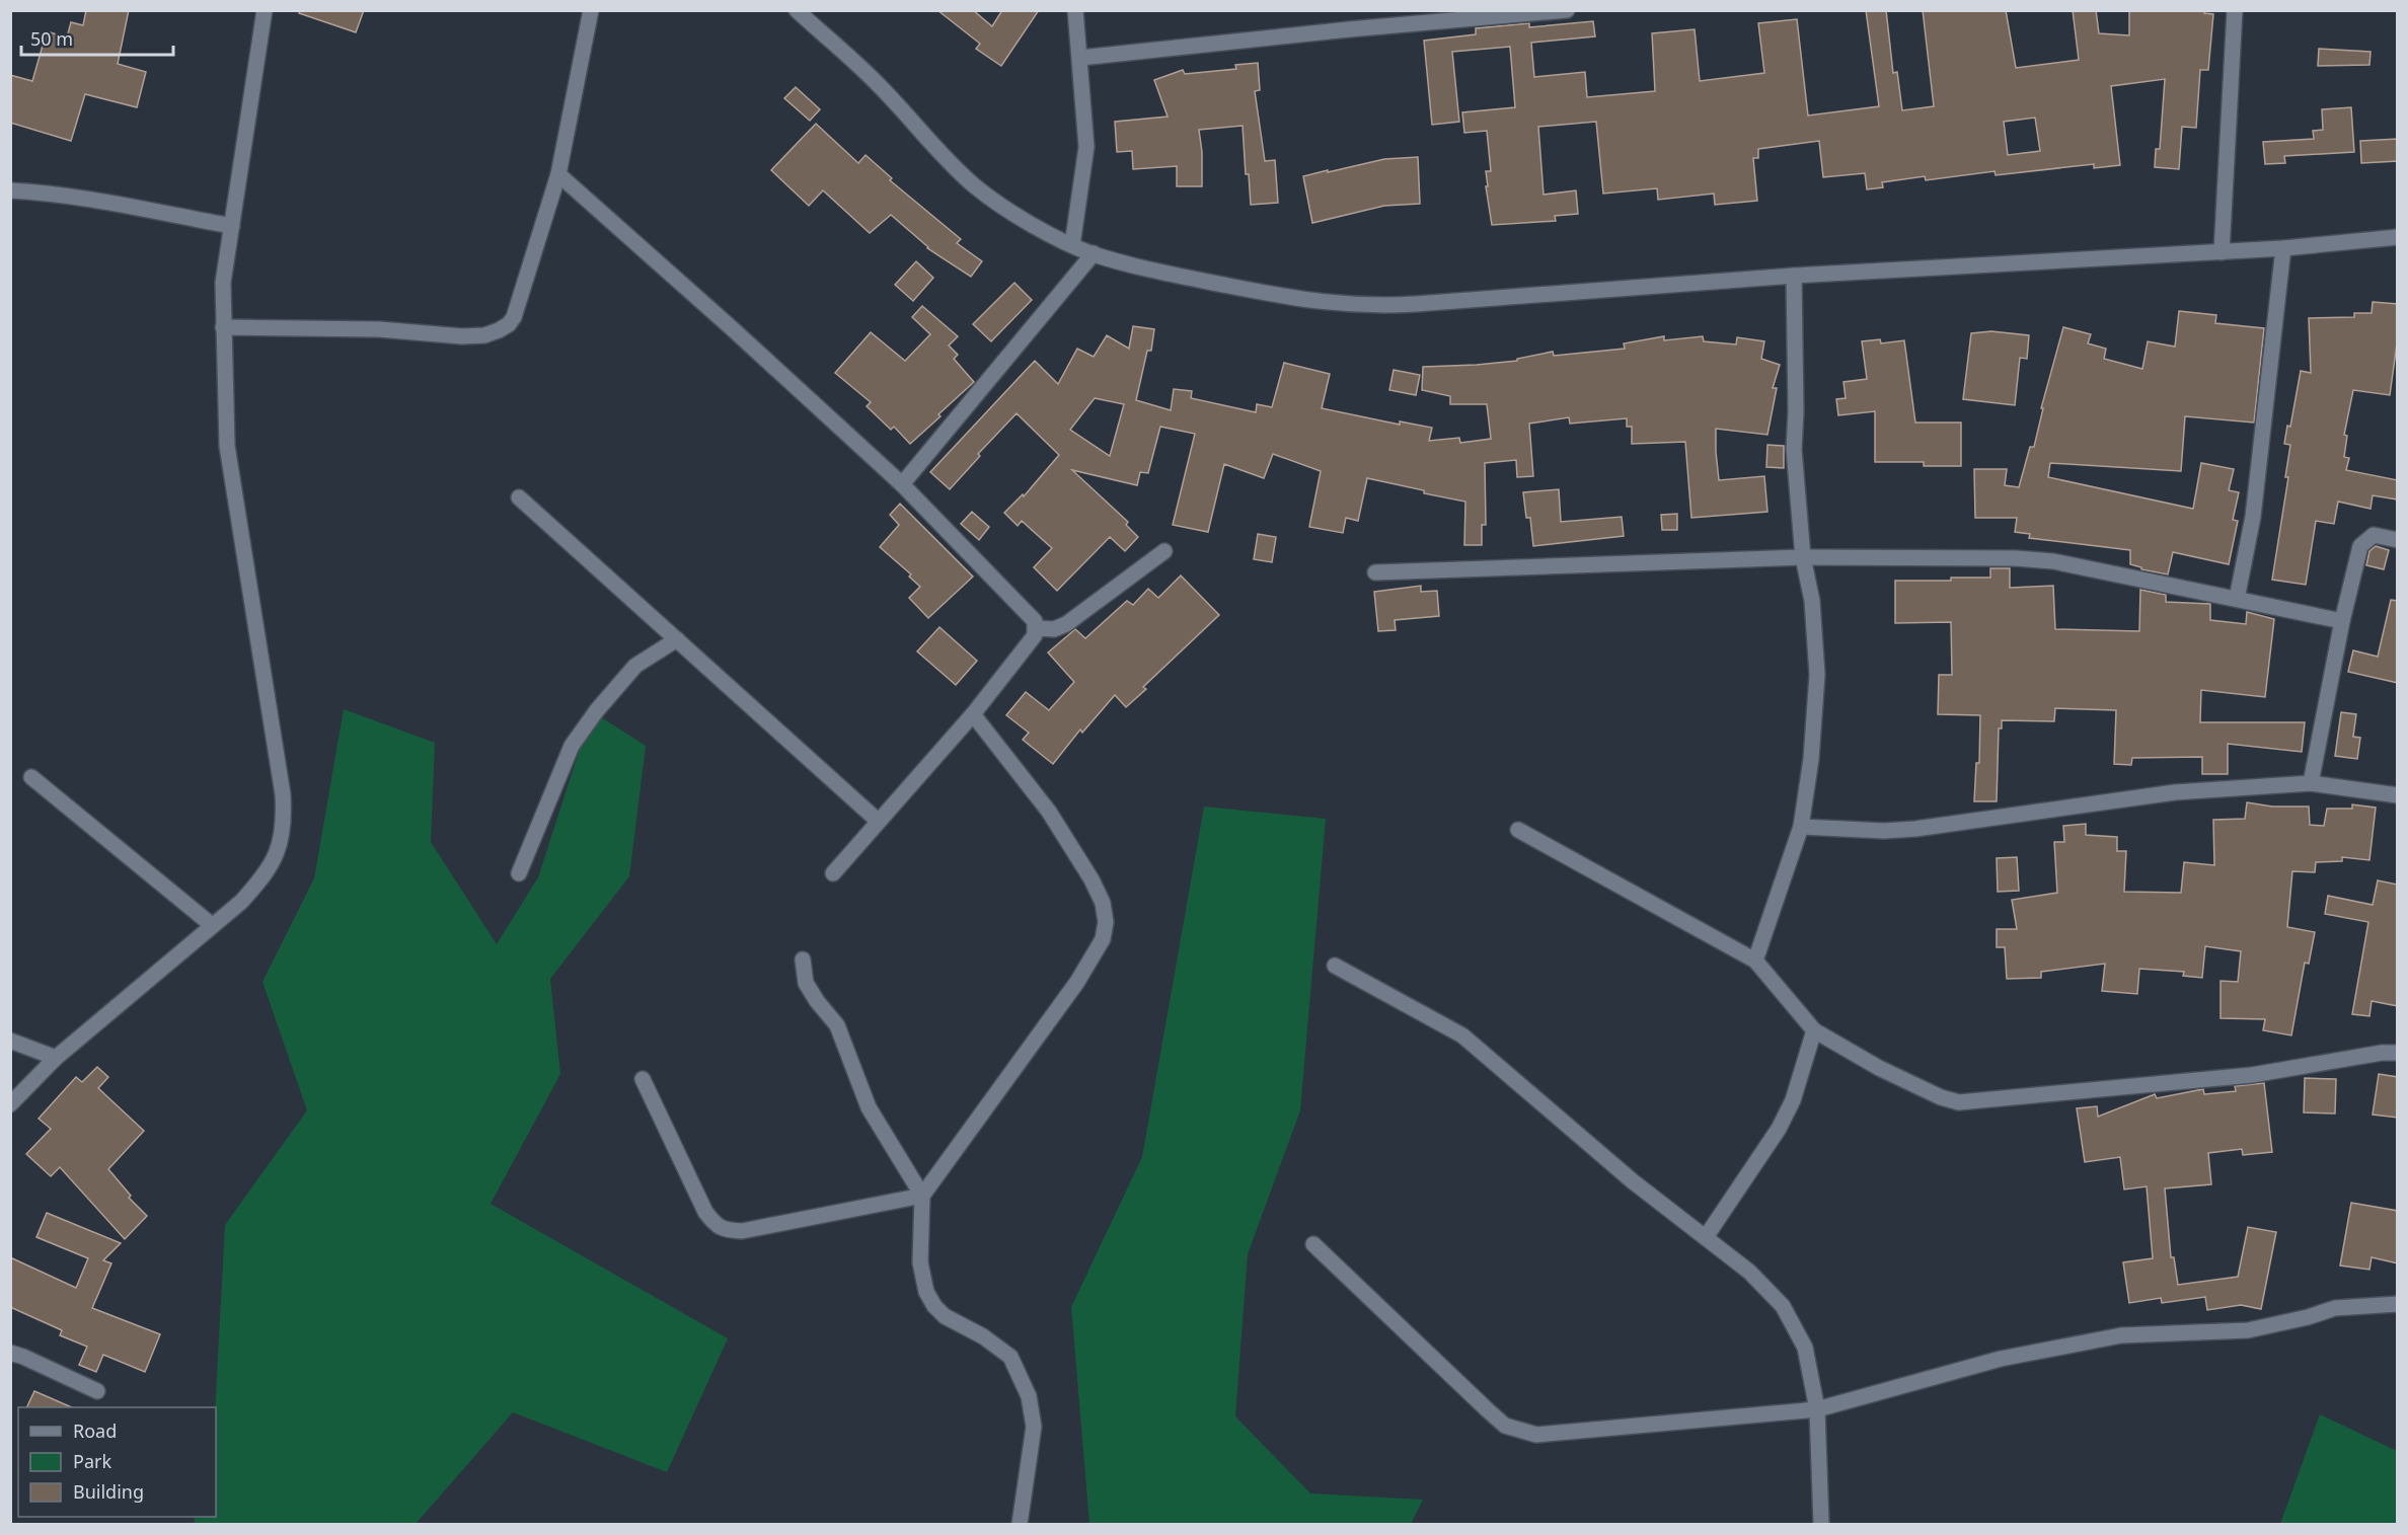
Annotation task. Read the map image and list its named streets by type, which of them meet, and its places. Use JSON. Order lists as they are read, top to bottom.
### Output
{
  "legend": ["Road", "Park", "Building"],
  "scale_bar": "50 m"
}
